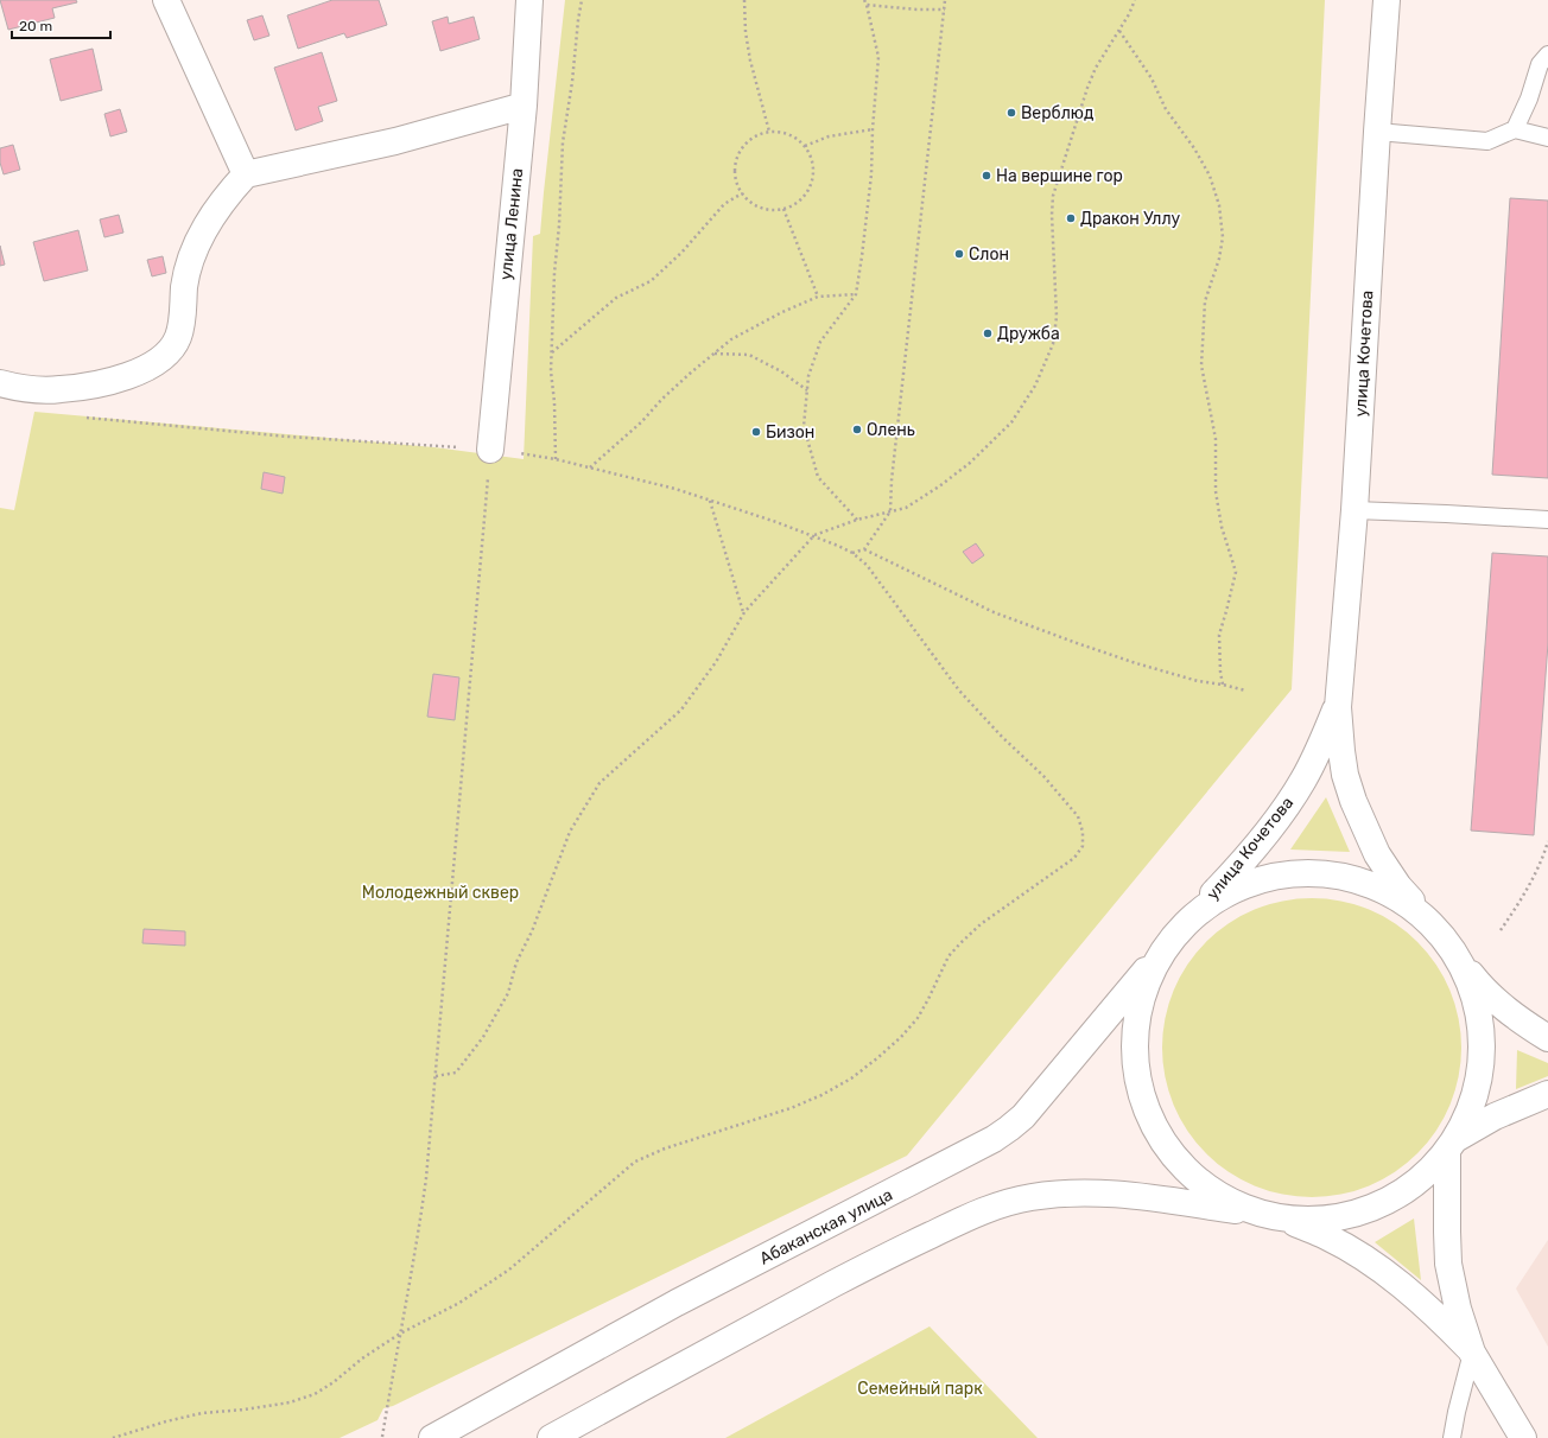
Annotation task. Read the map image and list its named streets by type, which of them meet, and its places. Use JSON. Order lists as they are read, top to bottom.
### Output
{
  "streets": {
    "main road": ["улица Ленина", "улица Кочетова", "Абаканская улица"]
  },
  "crossings": [
    ["улица Кочетова", "Абаканская улица"]
  ],
  "parks": ["Молодежный сквер", "Семейный парк"],
  "places": [
    "Верблюд",
    "На вершине гор",
    "Дракон Уллу",
    "Слон",
    "Дружба",
    "Олень",
    "Бизон"
  ],
  "scale_bar": "20 m"
}
